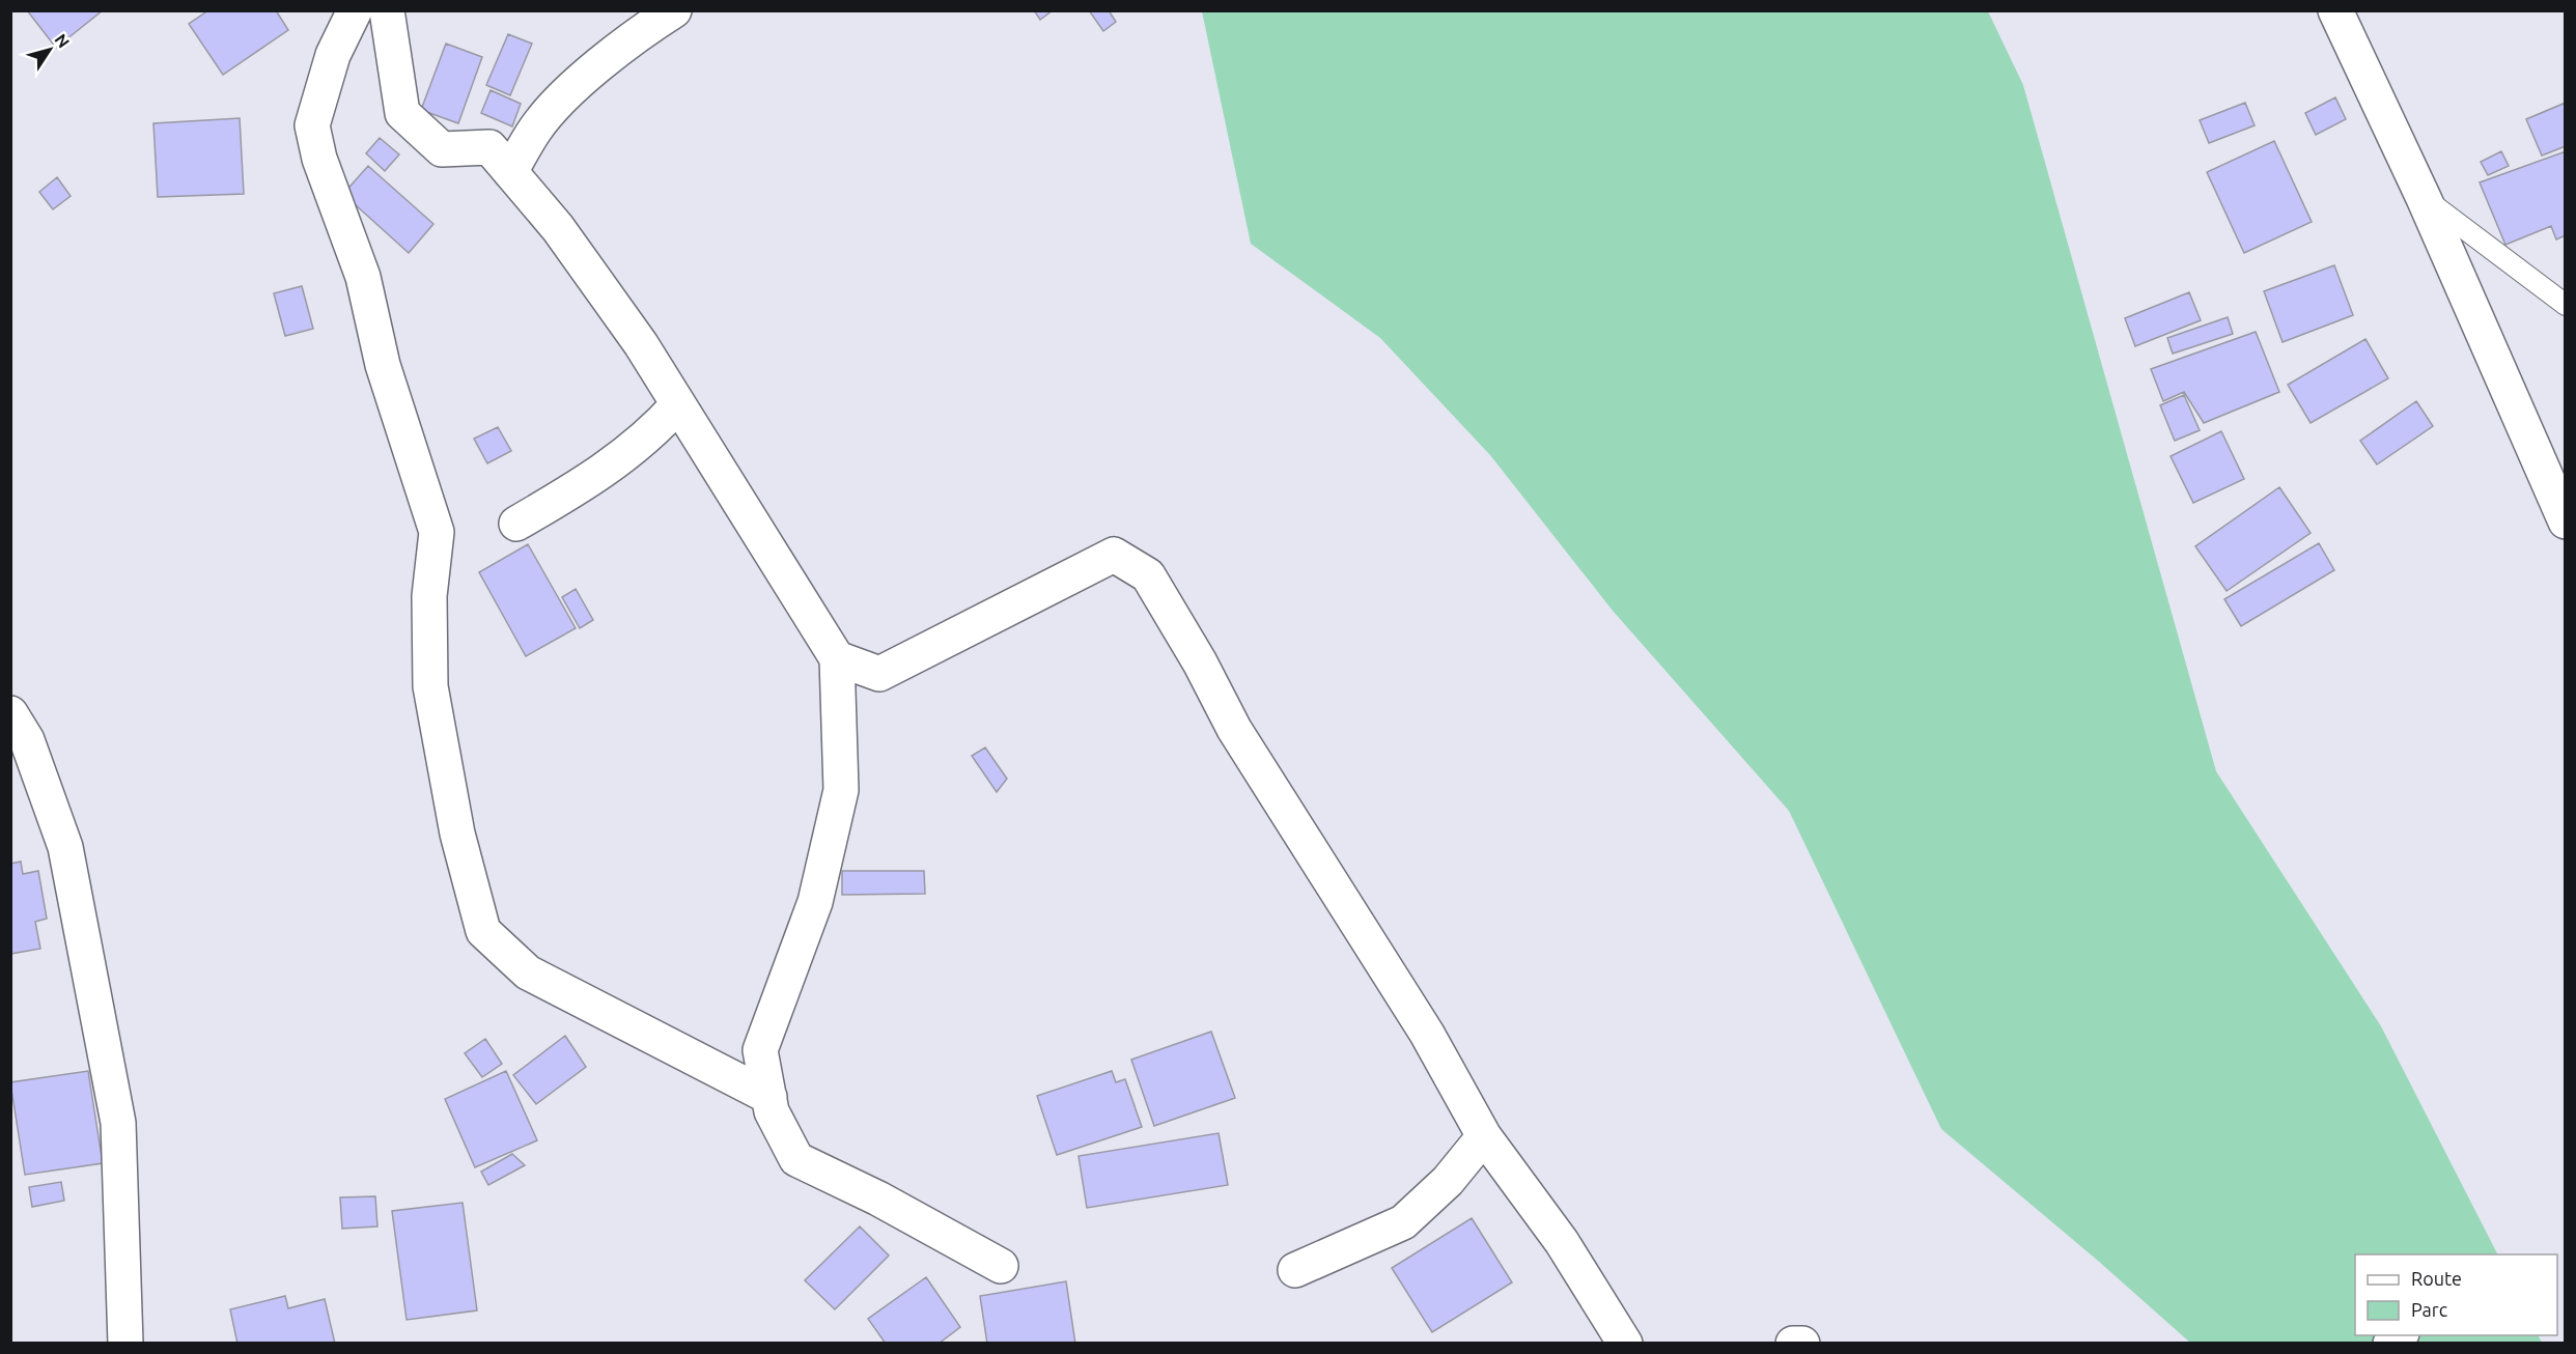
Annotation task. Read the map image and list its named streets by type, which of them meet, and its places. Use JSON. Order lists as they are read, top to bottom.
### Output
{
  "legend": ["Route", "Parc"],
  "north": "top right"
}
